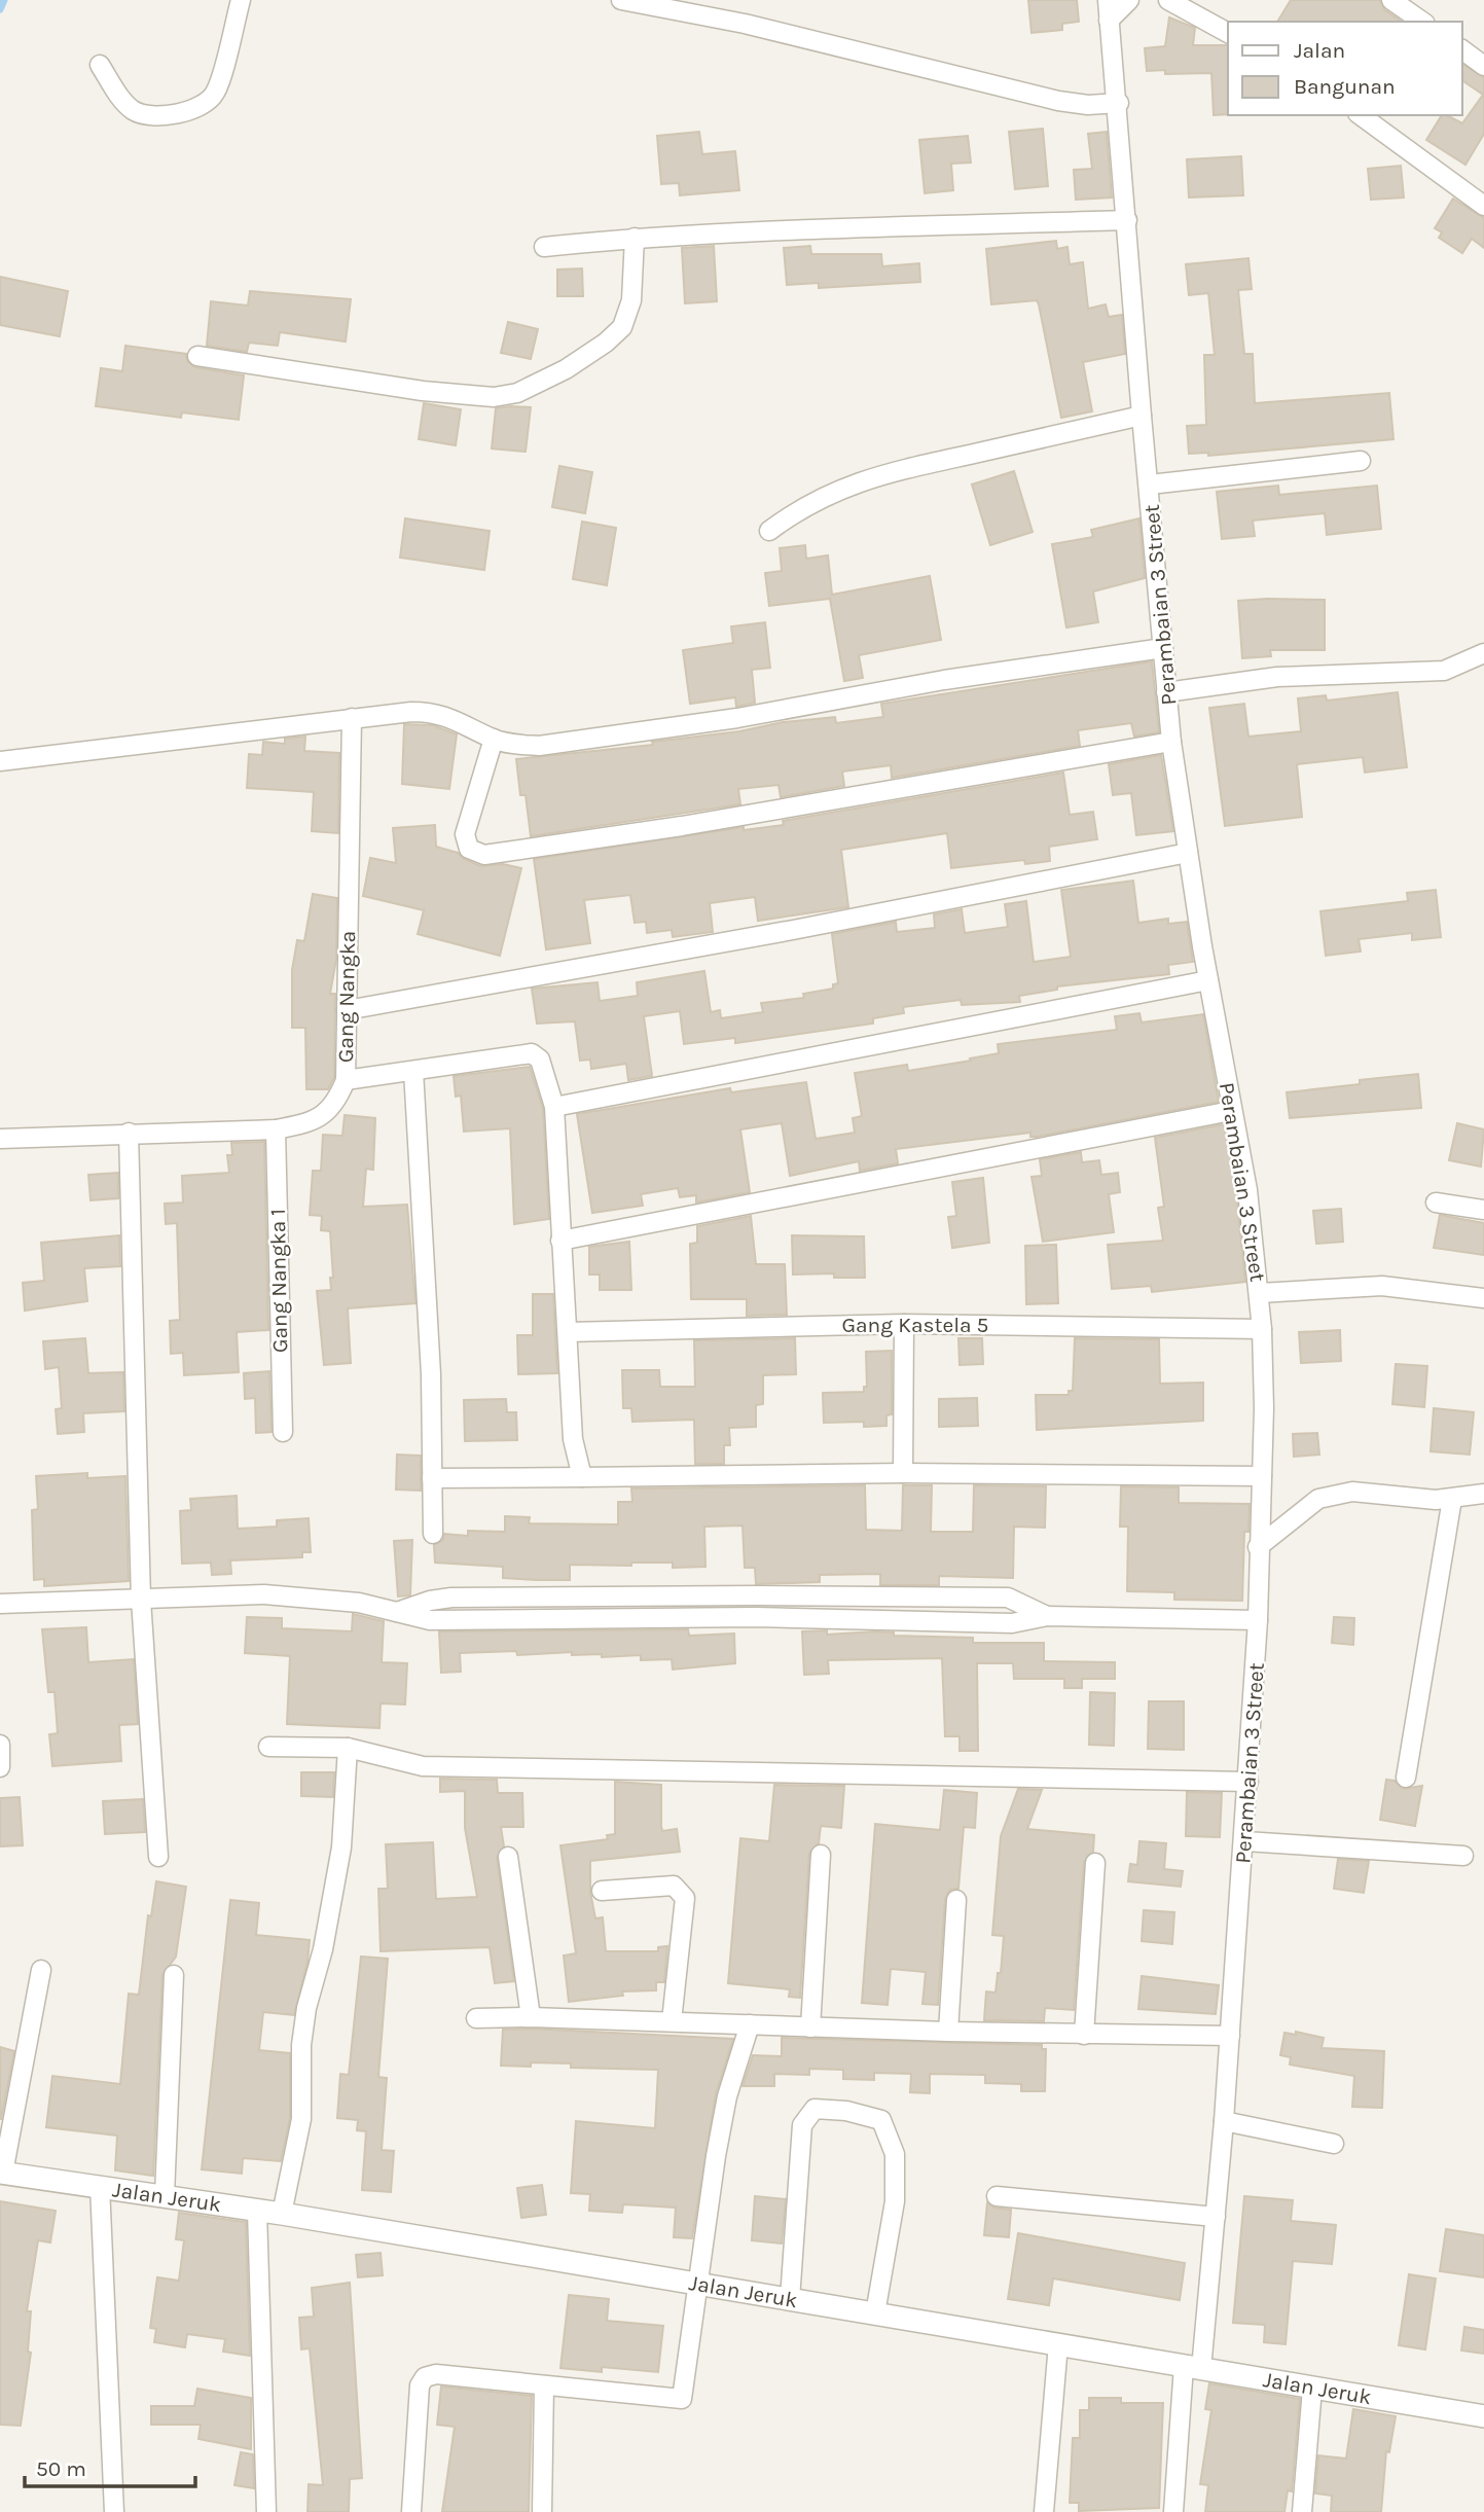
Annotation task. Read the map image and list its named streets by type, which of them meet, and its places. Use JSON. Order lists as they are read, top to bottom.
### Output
{
  "streets": {
    "street": [
      "Perambaian 3 Street",
      "Gang Nangka",
      "Gang Nangka 1",
      "Gang Kastela 5",
      "Jalan Jeruk"
    ]
  },
  "crossings": [
    ["Perambaian 3 Street", "Gang Kastela 5"],
    ["Perambaian 3 Street", "Jalan Jeruk"],
    ["Gang Nangka", "Gang Nangka 1"]
  ],
  "legend": ["Jalan", "Bangunan"],
  "scale_bar": "50 m"
}
